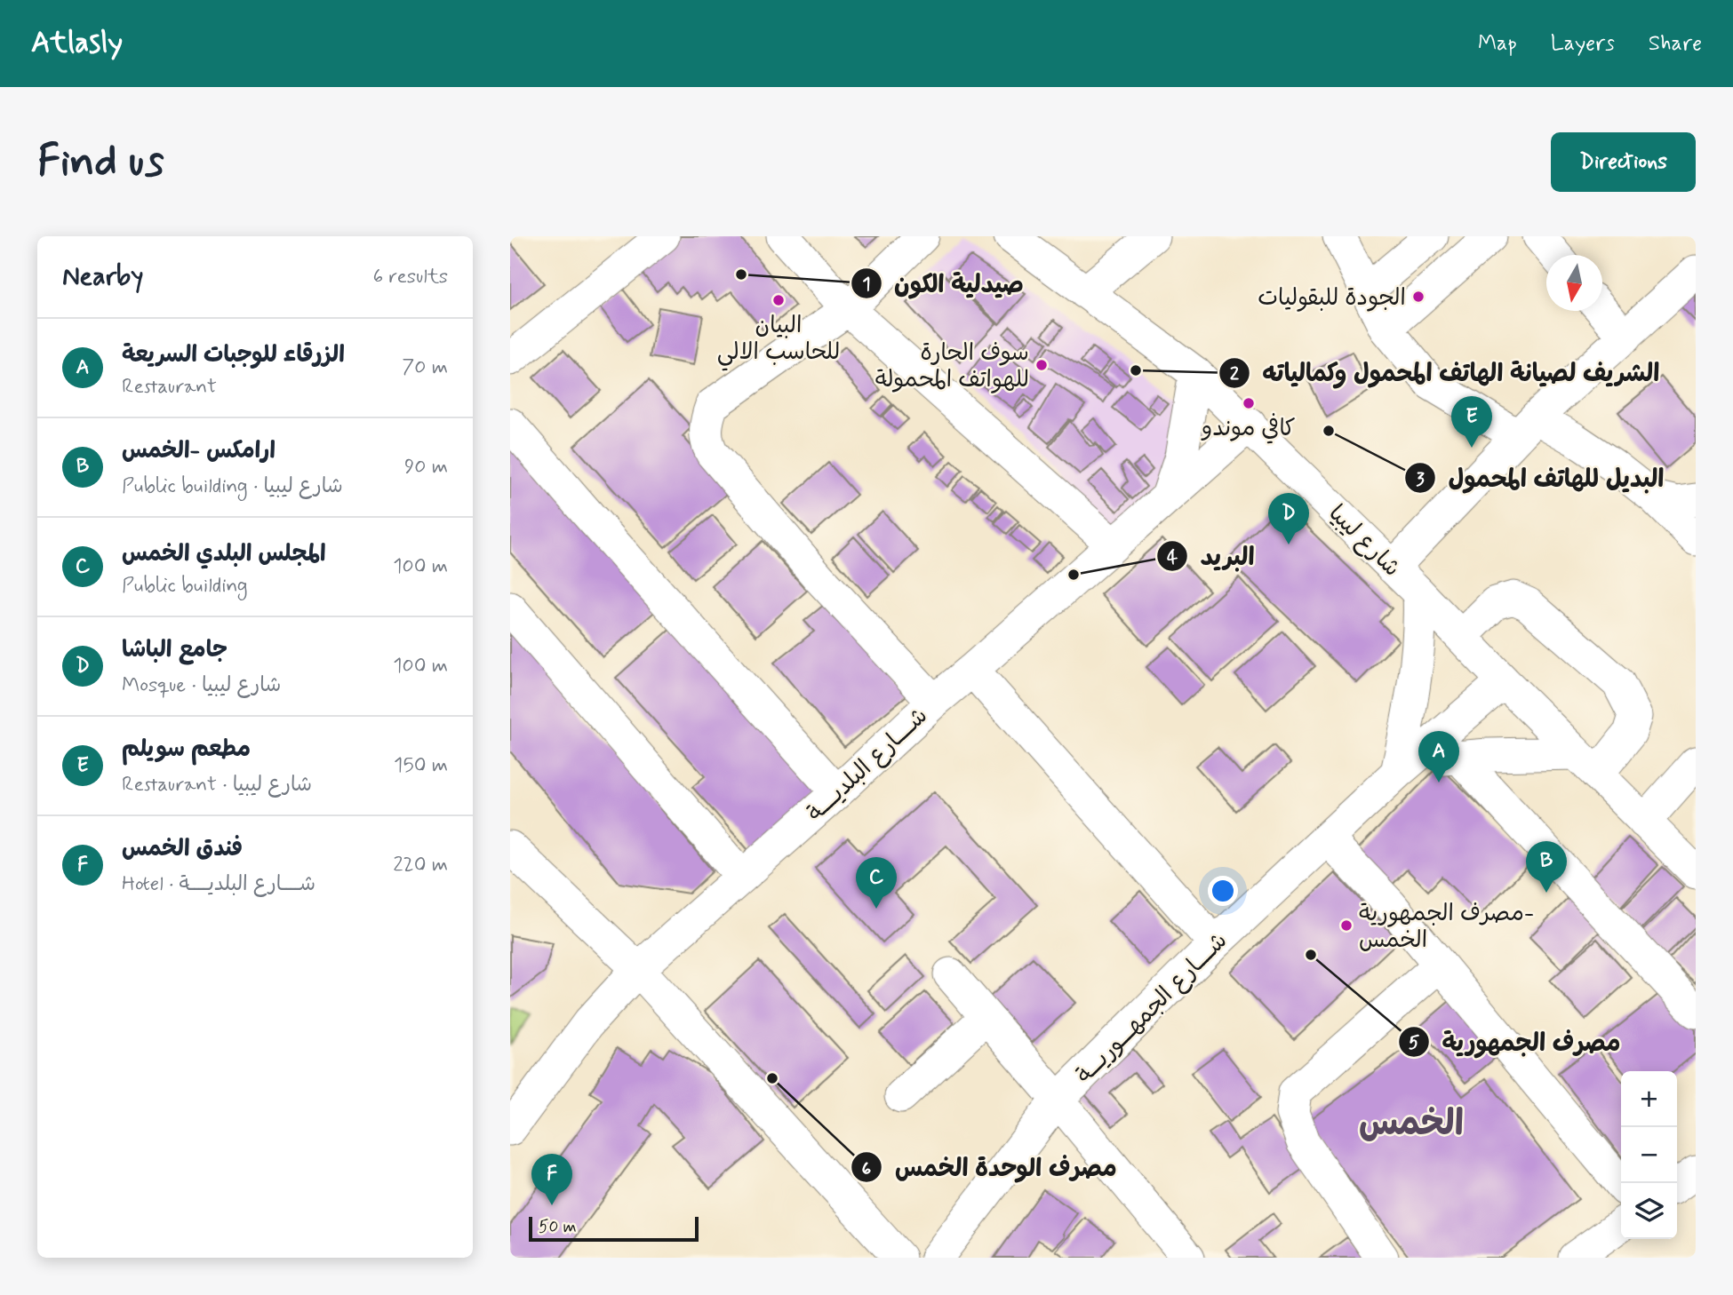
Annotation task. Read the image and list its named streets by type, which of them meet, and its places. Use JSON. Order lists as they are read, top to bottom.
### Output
{
  "streets": {
    "street": ["شارع ليبيا", "شــــارع البلديــــة", "شــــارع الجمهـــوريـــة"]
  },
  "crossings": [
    ["شارع ليبيا", "شــــارع البلديــــة"],
    ["شارع ليبيا", "شــــارع الجمهـــوريـــة"]
  ],
  "districts": ["الخمس"],
  "places": [
    "صيدلية الكون",
    "الجودة للبقوليات",
    "البيان للحاسب الالي",
    "سوف الحارة للهواتف المحمولة",
    "الشريف لصيانة الهاتف المحمول وكمالياته",
    "كافي موندو",
    "البديل للهاتف المحمول",
    "البريد",
    "مصرف الجمهورية- الخمس",
    "مصرف الجمهورية",
    "مصرف الوحدة الخمس"
  ],
  "scale_bar": "50 m",
  "north": "bottom",
  "page": {
    "header": "Atlasly",
    "nav": ["Map", "Layers", "Share"],
    "buttons": "Directions",
    "title": "Find us",
    "heading": ["Nearby", "6 results"],
    "list": [
      {
        "mark": "A",
        "name": "الزرقاء للوجبات السريعة",
        "note": "Restaurant",
        "value": "70 m"
      },
      {
        "mark": "B",
        "name": "ارامكس -الخمس",
        "note": "Public building · شارع ليبيا",
        "value": "90 m"
      },
      {
        "mark": "C",
        "name": "المجلس البلدي الخمس",
        "note": "Public building",
        "value": "100 m"
      },
      {
        "mark": "D",
        "name": "جامع الباشا",
        "note": "Mosque · شارع ليبيا",
        "value": "100 m"
      },
      {
        "mark": "E",
        "name": "مطعم سويلم",
        "note": "Restaurant · شارع ليبيا",
        "value": "150 m"
      },
      {
        "mark": "F",
        "name": "فندق الخمس",
        "note": "Hotel · شــــارع البلديــــة",
        "value": "220 m"
      }
    ],
    "pins": [
      "E",
      "D",
      "A",
      "B",
      "C",
      "F"
    ],
    "map_buttons": ["+", "−"],
    "scale": "50 m"
  }
}
